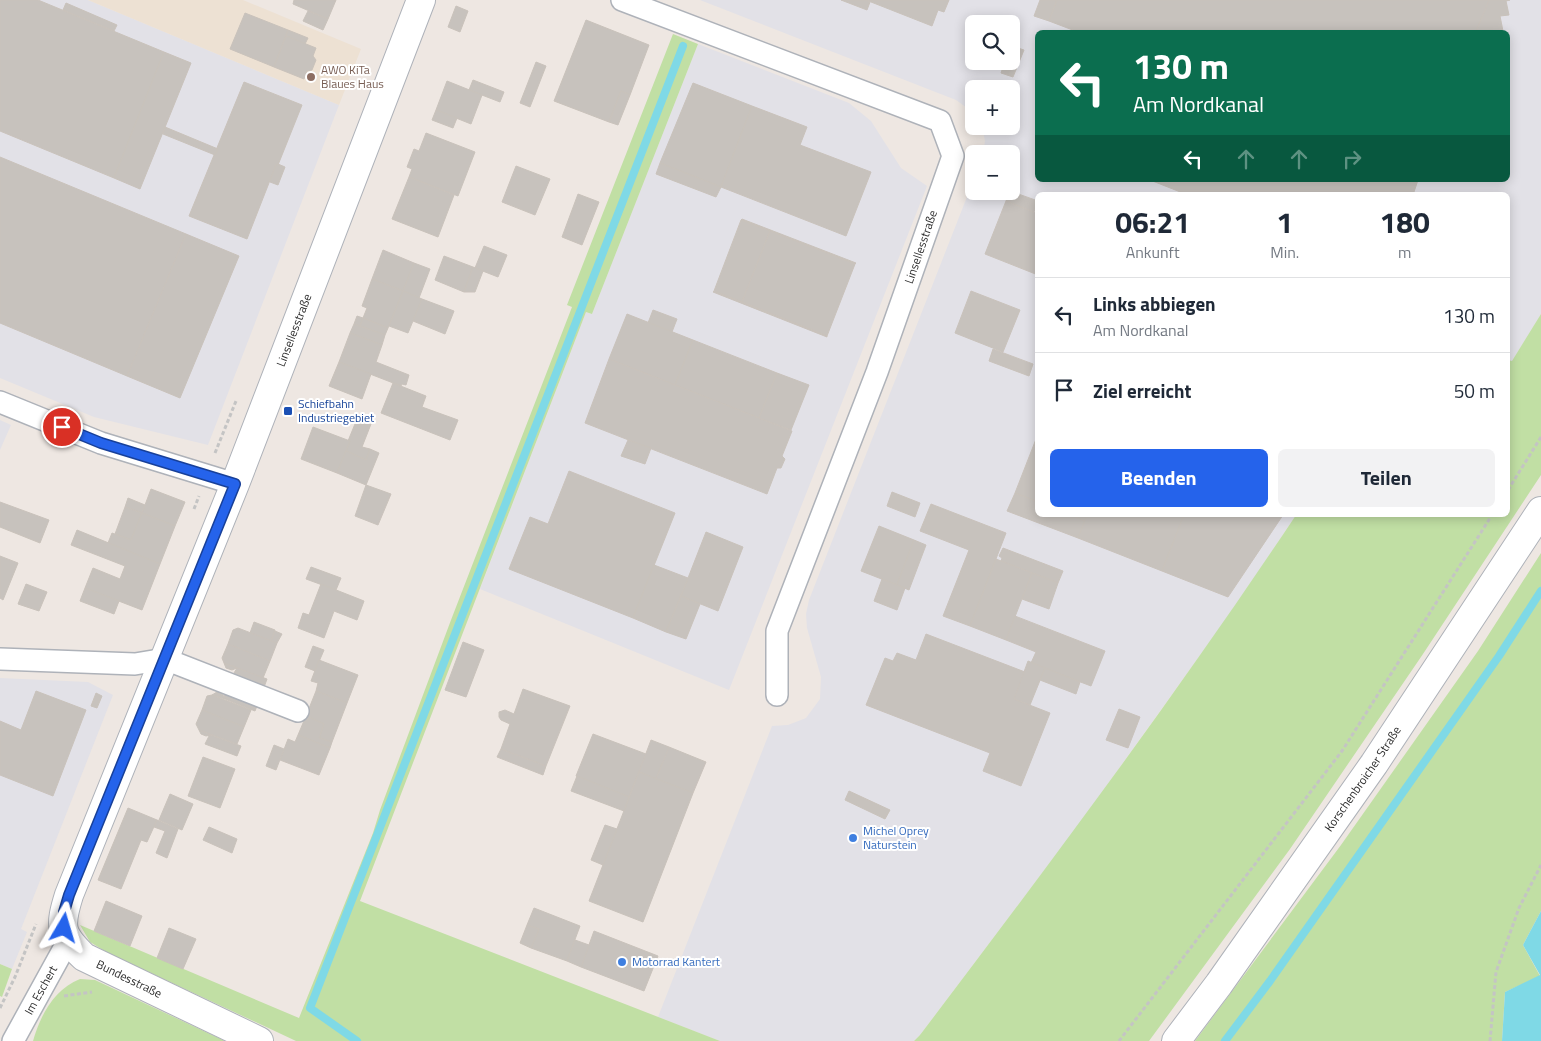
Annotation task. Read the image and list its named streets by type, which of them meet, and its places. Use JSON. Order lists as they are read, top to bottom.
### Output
{
  "streets": {
    "street": [
      "Linsellesstraße",
      "Korschenbroicher Straße",
      "Bundesstraße",
      "Im Eschert"
    ]
  },
  "crossings": [
    ["Linsellesstraße", "Bundesstraße"],
    ["Linsellesstraße", "Im Eschert"],
    ["Bundesstraße", "Im Eschert"]
  ],
  "places": {
    "other": ["AWO KiTa Blaues Haus", "Michel Oprey Naturstein", "Motorrad Kantert"],
    "transit": ["Schiefbahn Industriegebiet"]
  },
  "page": {
    "map_buttons": ["+", "−"],
    "turn": ["130 m", "Am Nordkanal"],
    "eta": [
      "06:21",
      "Ankunft",
      "1",
      "Min.",
      "180",
      "m"
    ],
    "list": [
      {
        "name": "Links abbiegen",
        "note": "Am Nordkanal",
        "value": "130 m"
      },
      {
        "name": "Ziel erreicht",
        "value": "50 m"
      }
    ],
    "buttons": ["Beenden", "Teilen"]
  }
}
